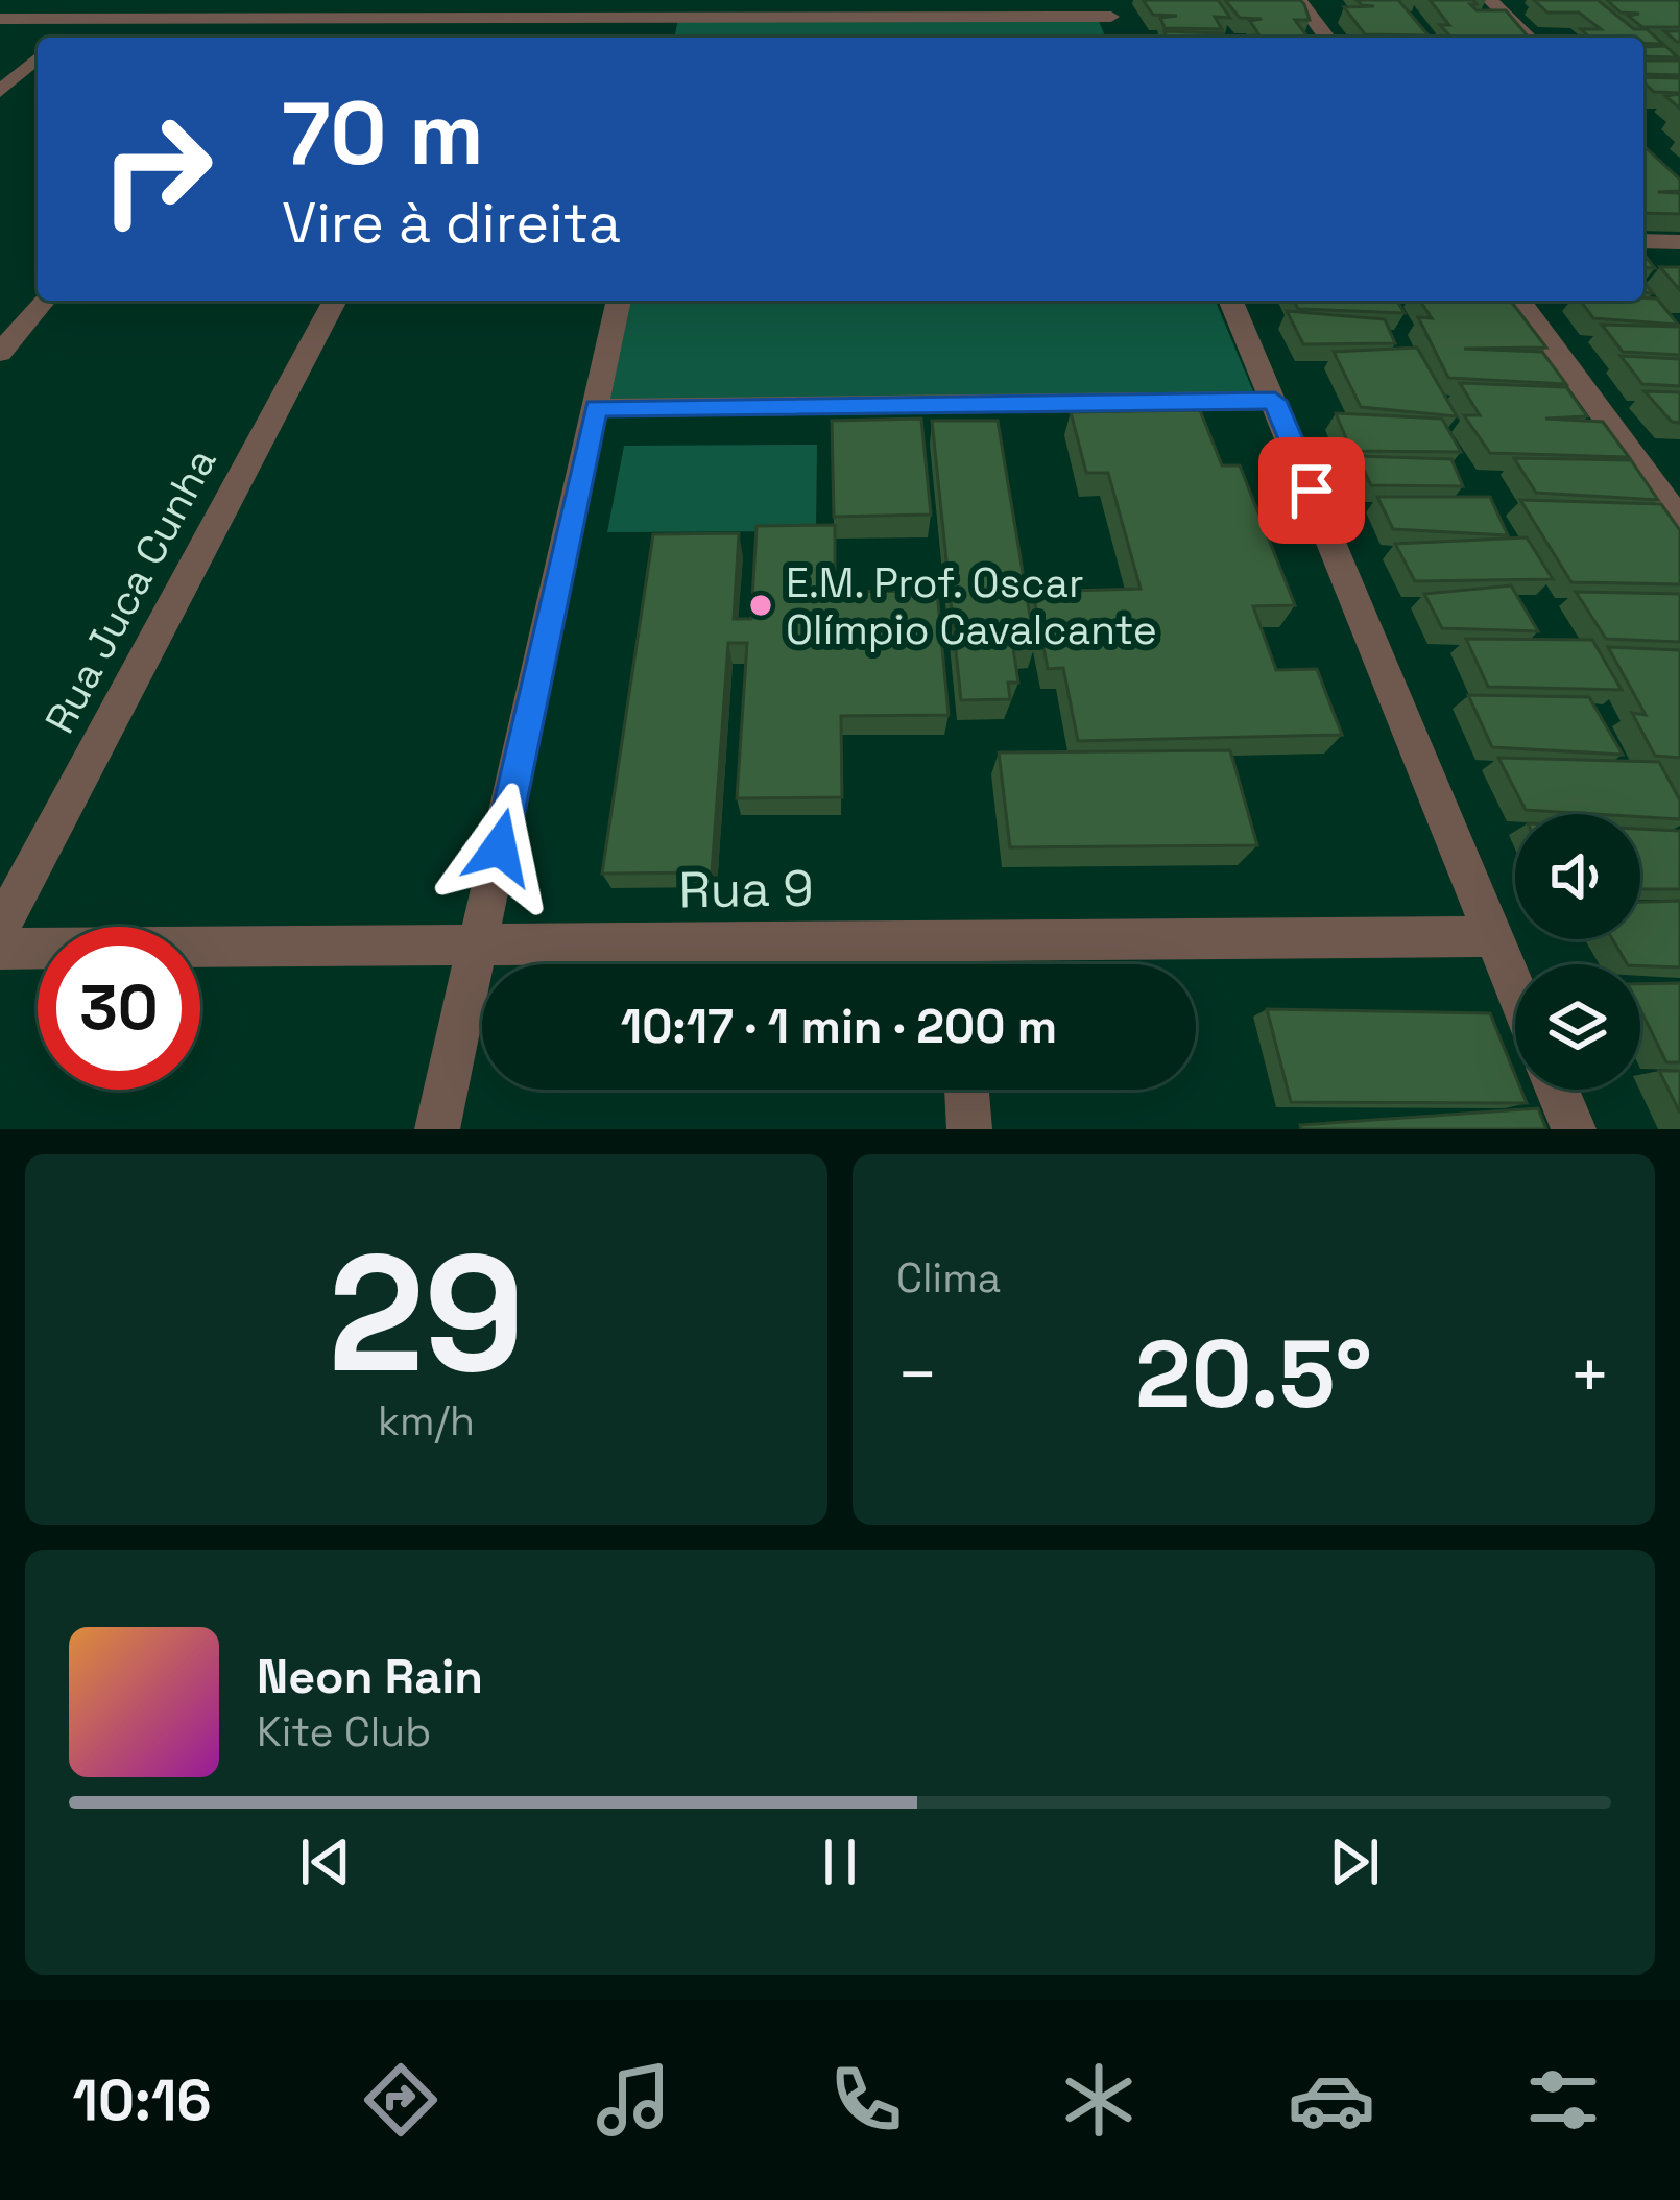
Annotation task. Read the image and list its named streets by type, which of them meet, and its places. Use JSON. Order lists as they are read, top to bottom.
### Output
{
  "streets": {
    "street": ["Rua Juca Cunha", "Rua 9"]
  },
  "places": ["E.M. Prof. Oscar Olímpio Cavalcante"],
  "page": {
    "turn": ["70 m", "Vire à direita"],
    "limit": "30",
    "trip": "10:17 · 1 min · 200 m",
    "tile": [
      ["29", "km/h"],
      "Clima"
    ],
    "heat": ["−", "20.5°", "+"],
    "song": ["Neon Rain", "Kite Club"],
    "tabs": "10:16"
  }
}
